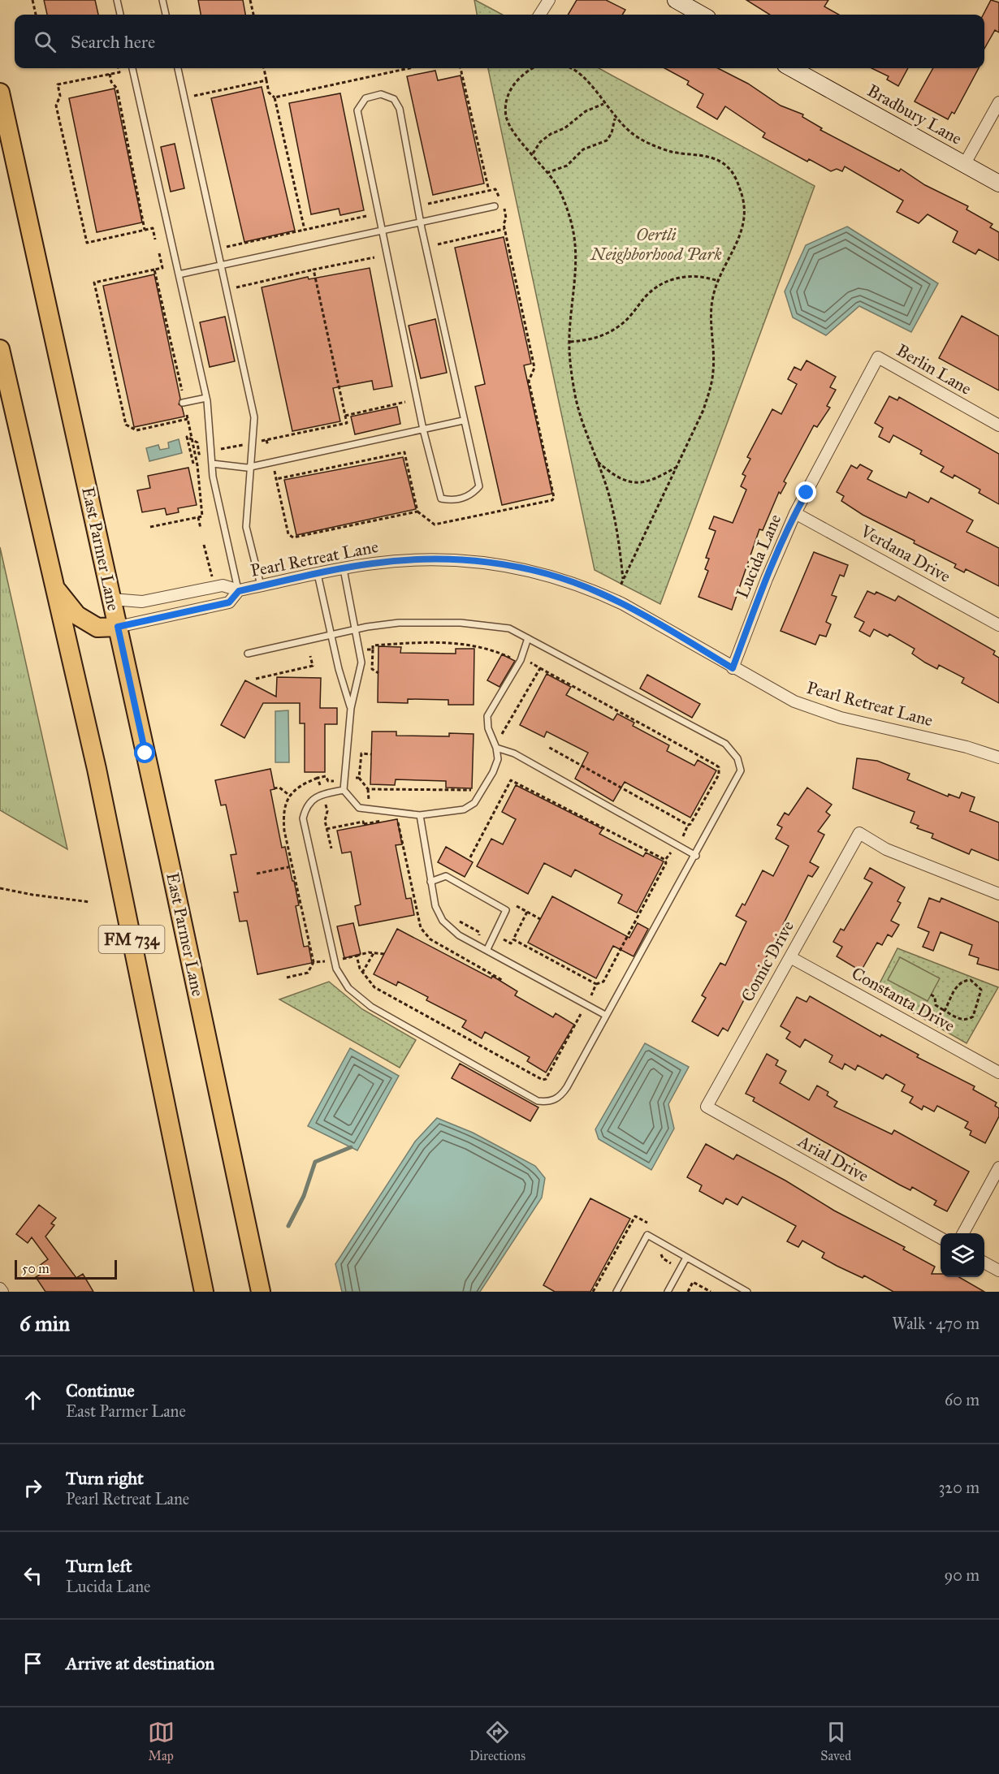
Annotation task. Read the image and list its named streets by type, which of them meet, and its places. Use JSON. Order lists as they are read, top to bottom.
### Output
{
  "streets": {
    "main road": ["East Parmer Lane", "FM 734"],
    "street": [
      "Bradbury Lane",
      "Berlin Lane",
      "Verdana Drive",
      "Lucida Lane",
      "Pearl Retreat Lane",
      "Comic Drive",
      "Constanta Drive",
      "Arial Drive"
    ]
  },
  "crossings": [
    ["Berlin Lane", "Lucida Lane"],
    ["East Parmer Lane", "Pearl Retreat Lane"],
    ["Verdana Drive", "Lucida Lane"],
    ["Lucida Lane", "Pearl Retreat Lane"],
    ["Comic Drive", "Constanta Drive"],
    ["Comic Drive", "Arial Drive"]
  ],
  "parks": ["Oertli Neighborhood Park"],
  "scale_bar": "50 m",
  "page": {
    "search": "Search here",
    "scale": "50 m",
    "heading": ["6 min", "Walk · 470 m"],
    "list": [
      ["Continue", "East Parmer Lane", "60 m"],
      ["Turn right", "Pearl Retreat Lane", "320 m"],
      ["Turn left", "Lucida Lane", "90 m"],
      "Arrive at destination"
    ],
    "nav": ["Map", "Directions", "Saved"]
  }
}
